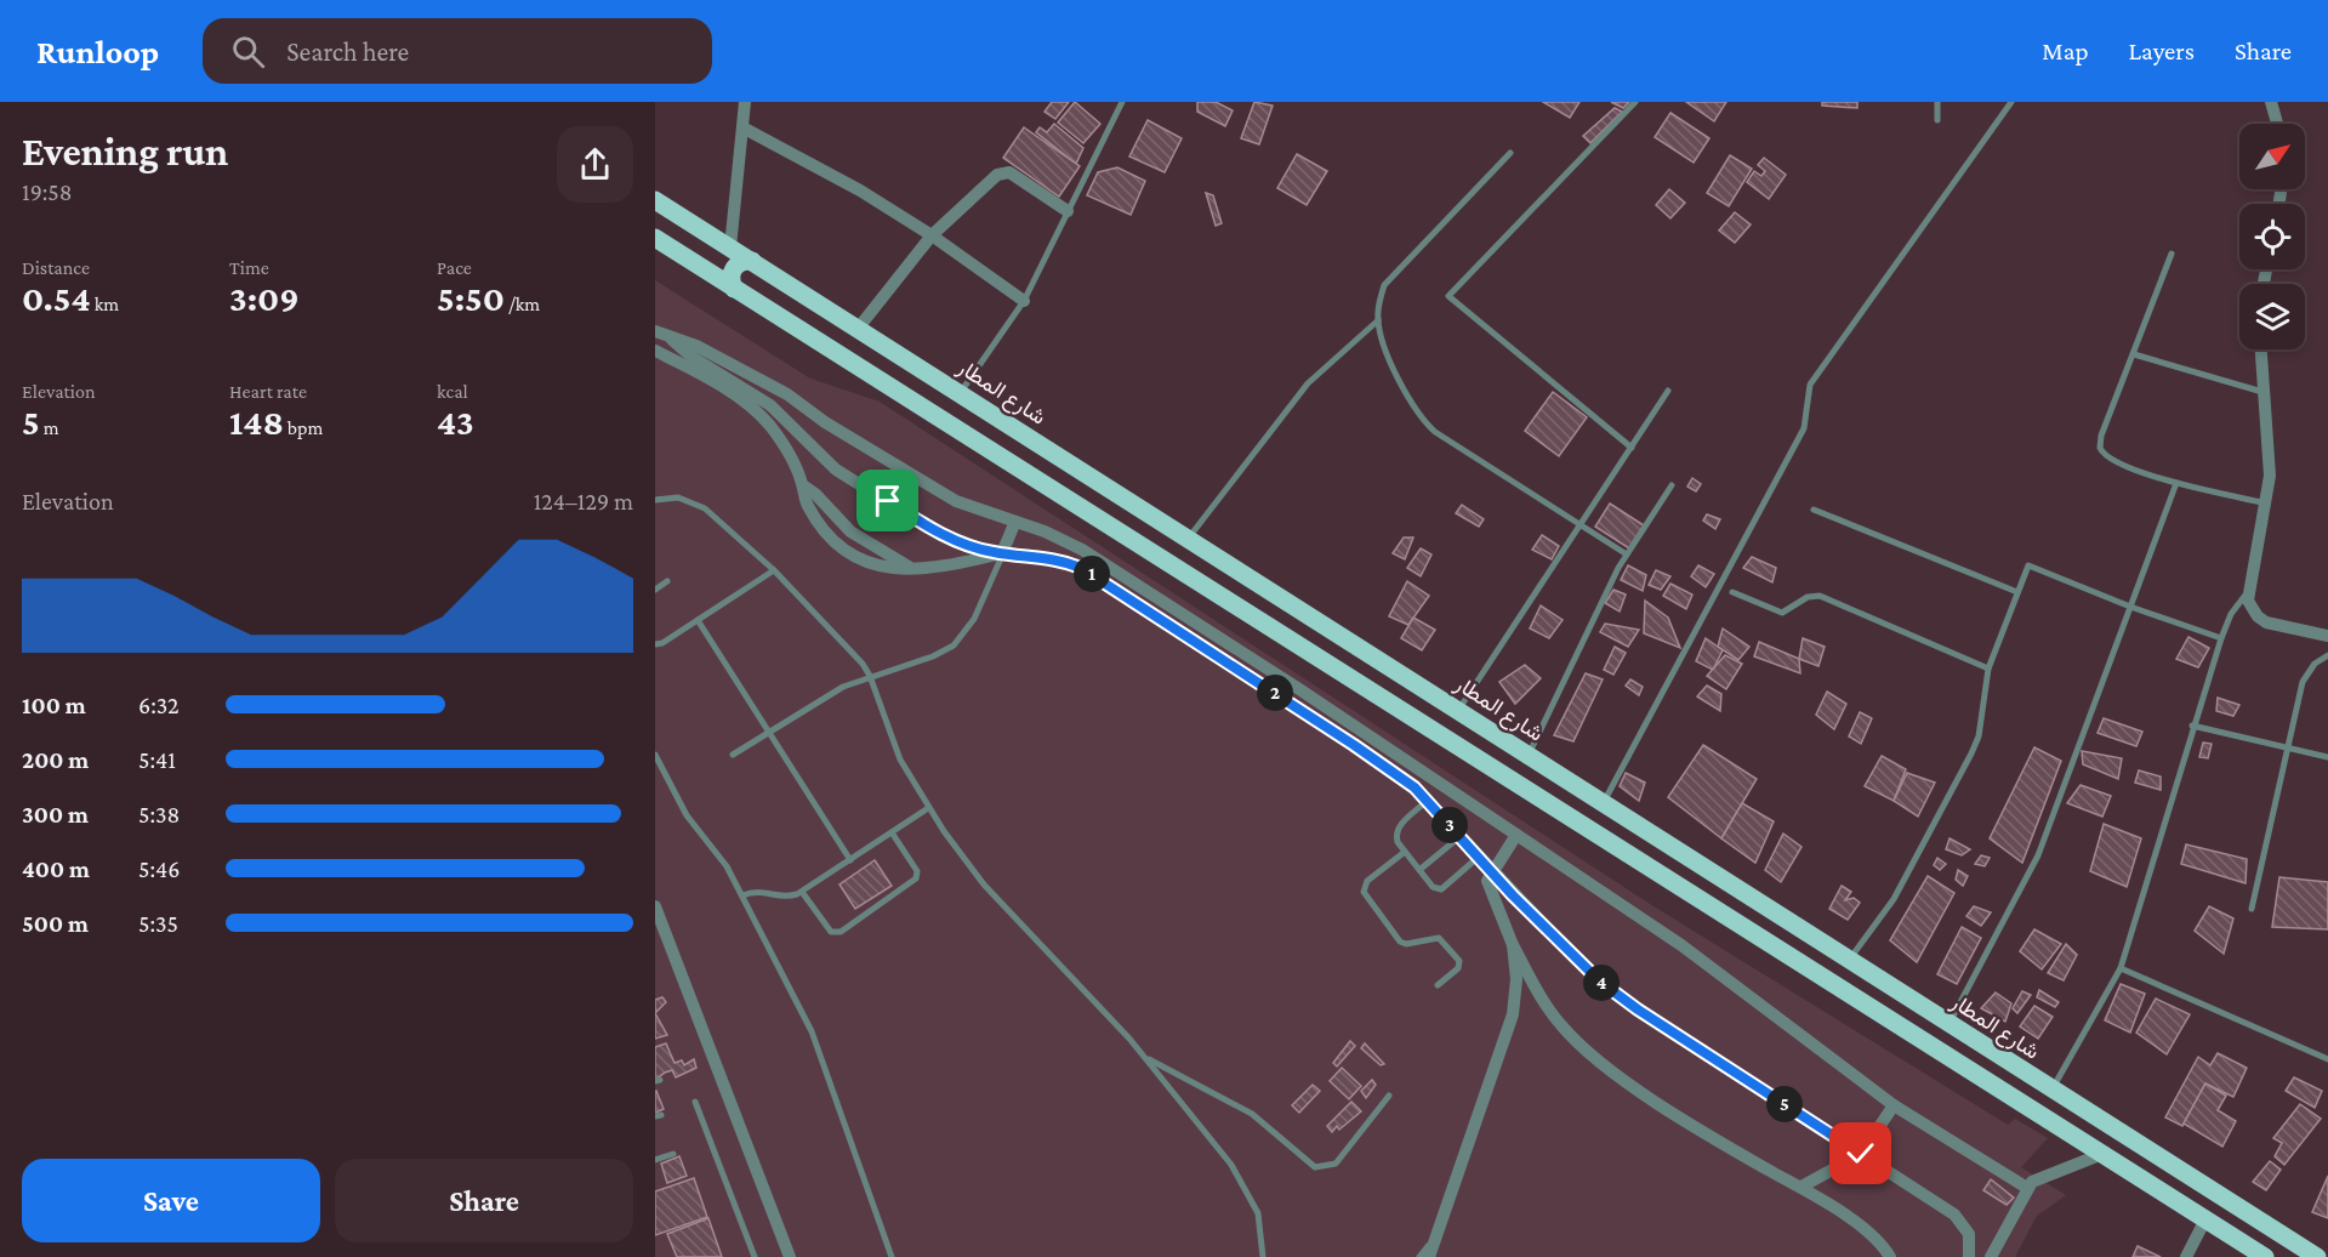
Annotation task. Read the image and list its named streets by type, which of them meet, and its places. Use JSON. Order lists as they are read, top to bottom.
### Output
{
  "streets": {
    "main road": ["شارع المطار"]
  },
  "north": "top right",
  "page": {
    "header": "Runloop",
    "search": "Search here",
    "nav": ["Map", "Layers", "Share"],
    "heading": ["Evening run", "19:58"],
    "stats": [
      ["Distance", "0.54 km"],
      ["Time", "3:09"],
      ["Pace", "5:50 /km"],
      ["Elevation", "5 m"],
      ["Heart rate", "148 bpm"],
      ["kcal", "43"]
    ],
    "chart": ["Elevation", "124–129 m"],
    "pins": [
      "1",
      "2",
      "3",
      "4",
      "5"
    ],
    "list": [
      {
        "name": "100 m",
        "note": "6:32"
      },
      {
        "name": "200 m",
        "note": "5:41"
      },
      {
        "name": "300 m",
        "note": "5:38"
      },
      {
        "name": "400 m",
        "note": "5:46"
      },
      {
        "name": "500 m",
        "note": "5:35"
      }
    ],
    "buttons": ["Save", "Share"]
  }
}
